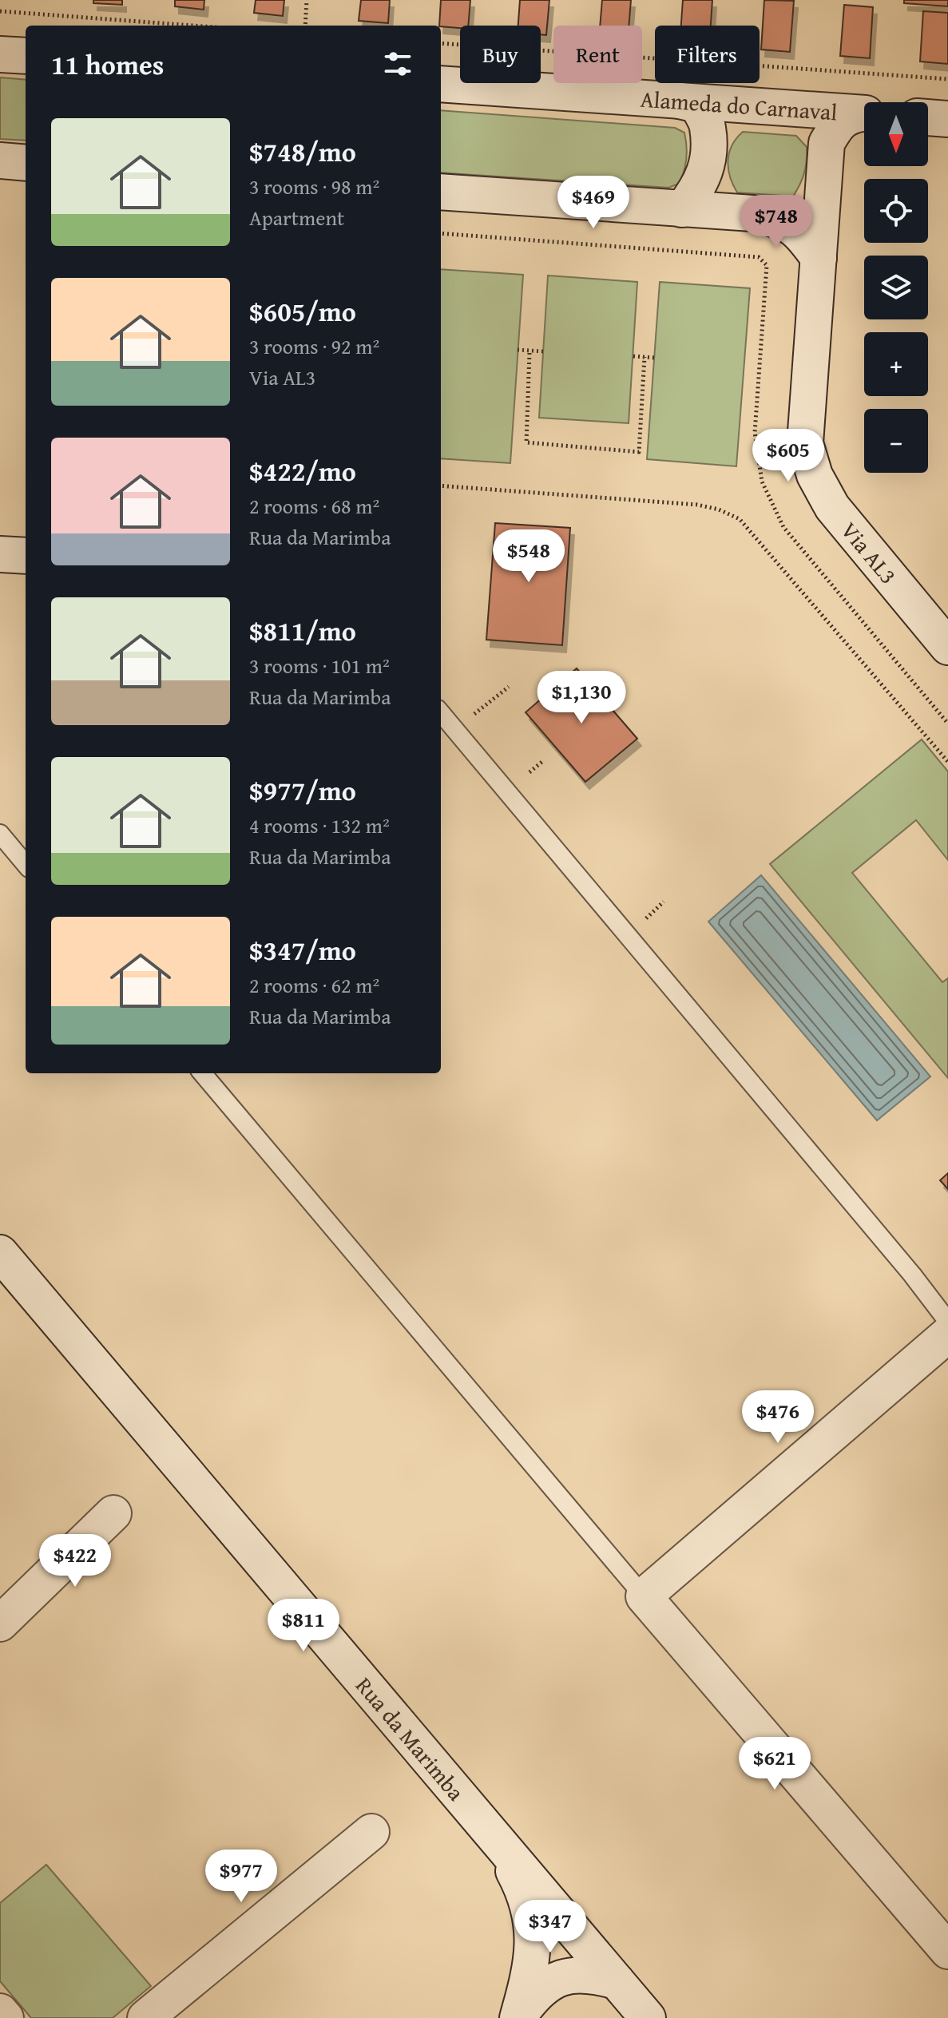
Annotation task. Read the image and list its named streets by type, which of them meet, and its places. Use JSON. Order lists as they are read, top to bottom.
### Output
{
  "streets": {
    "street": ["Alameda do Carnaval", "Via AL3", "Rua da Marimba"]
  },
  "crossings": [
    ["Alameda do Carnaval", "Via AL3"]
  ],
  "north": "bottom",
  "page": {
    "chip": ["Buy", "Rent", "Filters"],
    "heading": "11 homes",
    "map_buttons": ["+", "−"],
    "list": [
      {
        "name": "$748/mo",
        "note": "3 rooms · 98 m² · Apartment"
      },
      {
        "name": "$605/mo",
        "note": "3 rooms · 92 m² · Via AL3"
      },
      {
        "name": "$422/mo",
        "note": "2 rooms · 68 m² · Rua da Marimba"
      },
      {
        "name": "$811/mo",
        "note": "3 rooms · 101 m² · Rua da Marimba"
      },
      {
        "name": "$977/mo",
        "note": "4 rooms · 132 m² · Rua da Marimba"
      },
      {
        "name": "$347/mo",
        "note": "2 rooms · 62 m² · Rua da Marimba"
      }
    ],
    "price": [
      "$469",
      "$748",
      "$605",
      "$548",
      "$1,130",
      "$476",
      "$422",
      "$811",
      "$621",
      "$977",
      "$347"
    ]
  }
}
